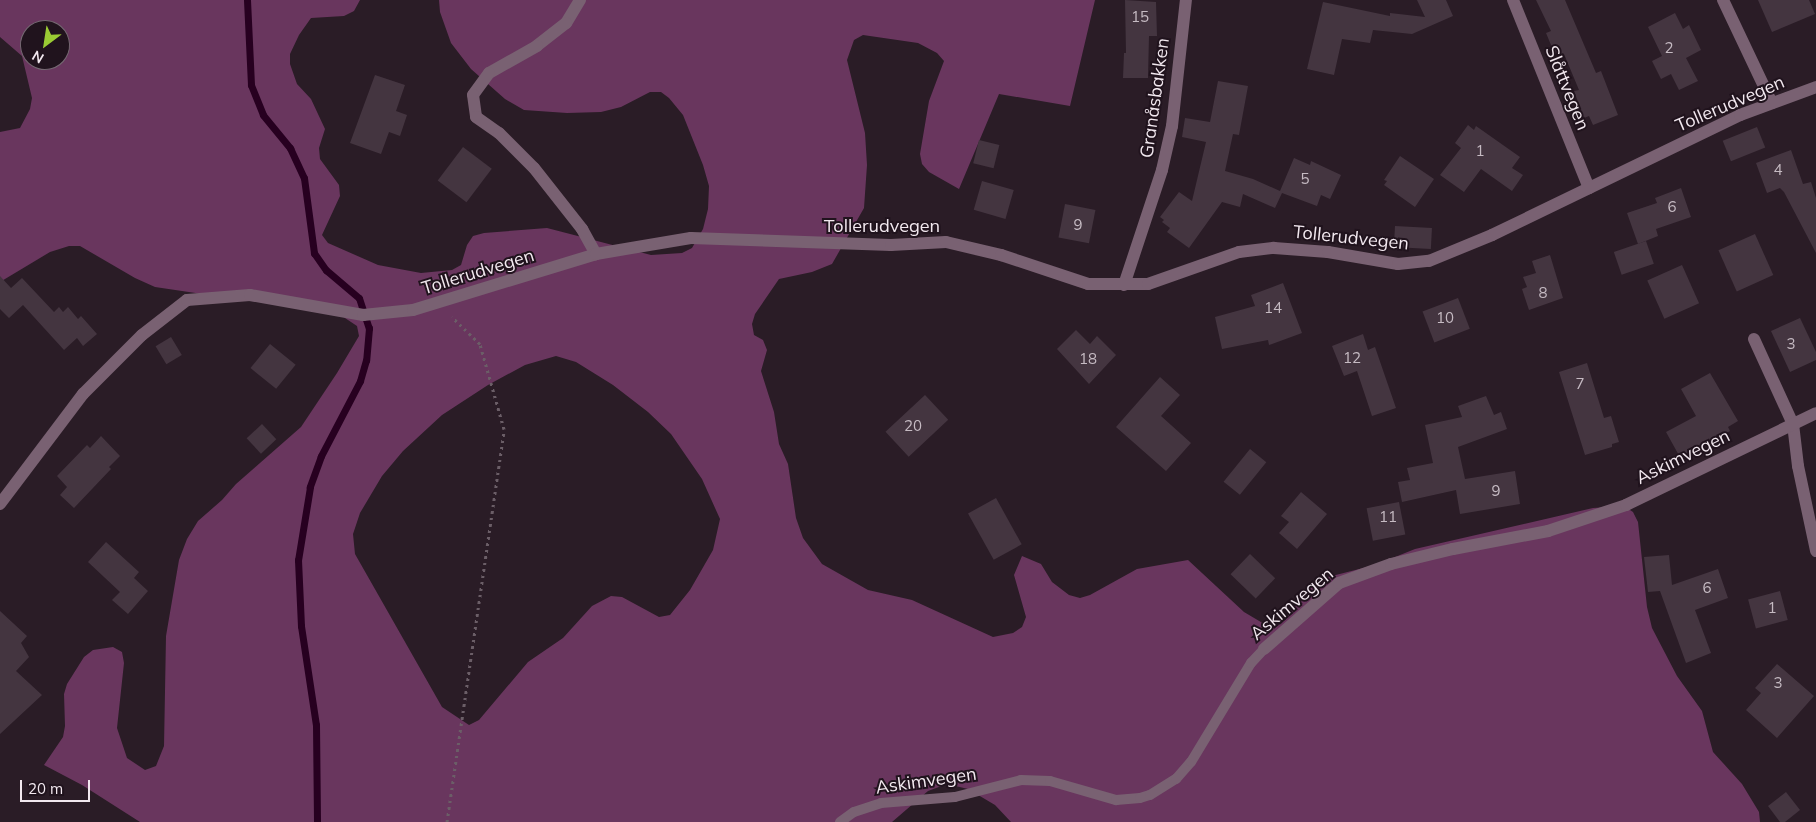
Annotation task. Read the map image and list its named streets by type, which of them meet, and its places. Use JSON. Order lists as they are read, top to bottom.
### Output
{
  "streets": {
    "street": [
      "Slåttvegen",
      "Granåsbakken",
      "Tollerudvegen",
      "Askimvegen"
    ]
  },
  "crossings": [
    ["Slåttvegen", "Tollerudvegen"],
    ["Granåsbakken", "Tollerudvegen"]
  ],
  "house_numbers": [
    "15",
    "2",
    "1",
    "4",
    "5",
    "6",
    "9",
    "8",
    "14",
    "10",
    "3",
    "12",
    "18",
    "7",
    "20",
    "9",
    "11",
    "6",
    "1",
    "3"
  ],
  "scale_bar": "20 m",
  "north": "bottom left"
}
